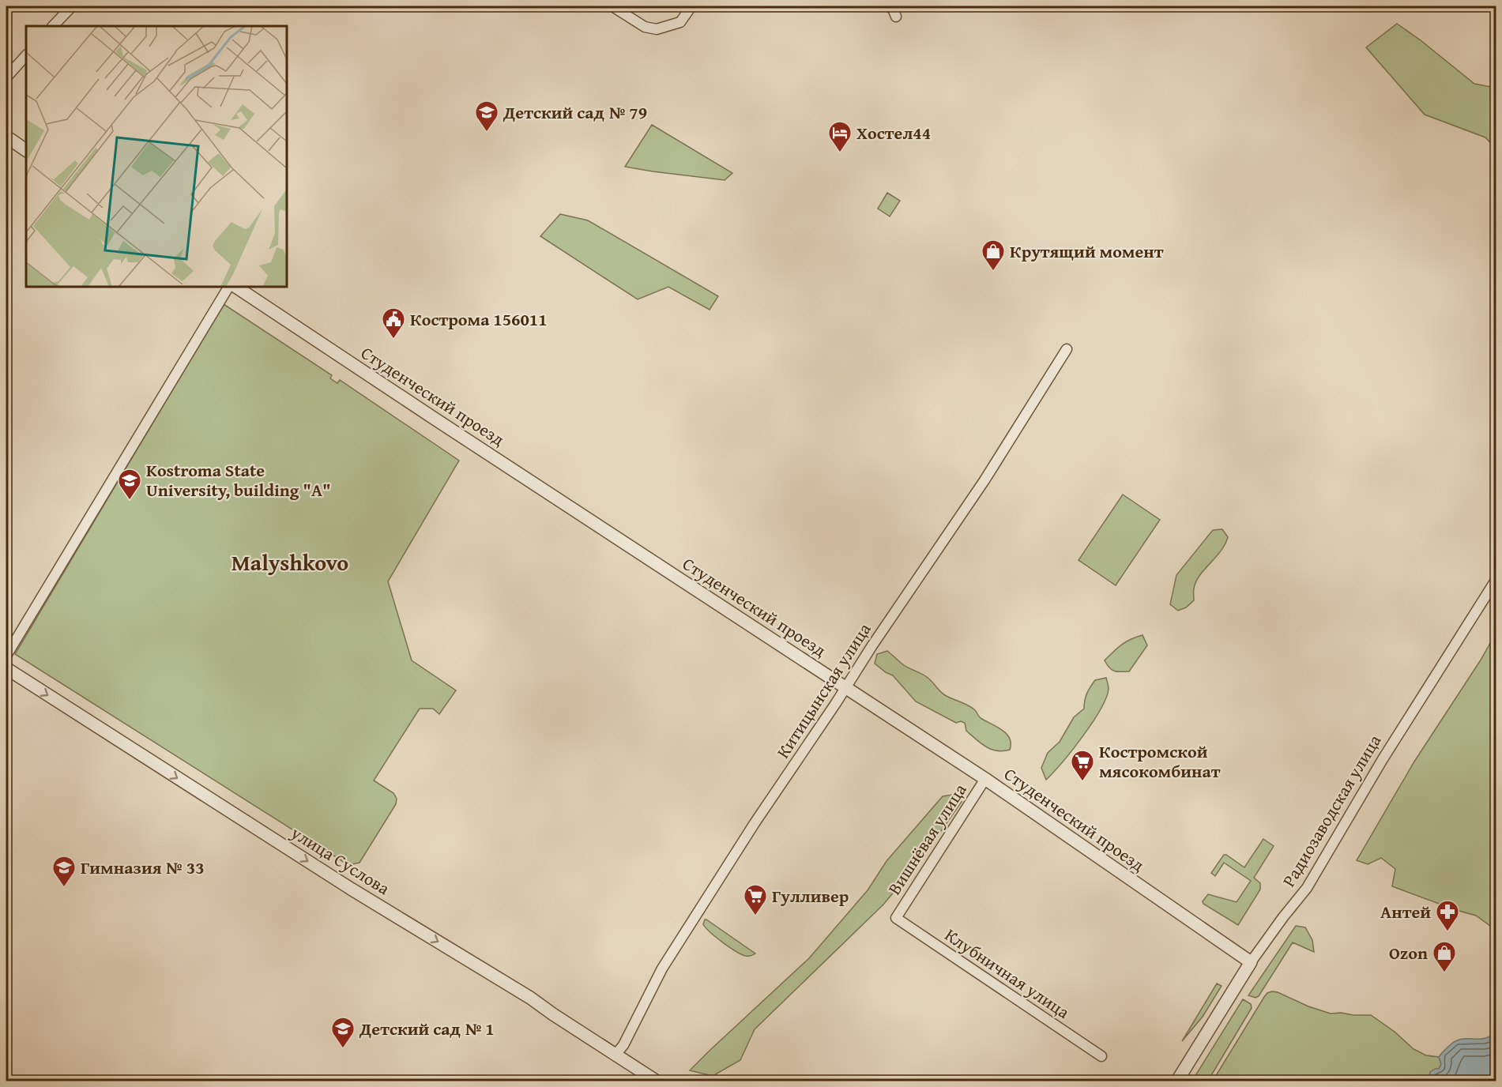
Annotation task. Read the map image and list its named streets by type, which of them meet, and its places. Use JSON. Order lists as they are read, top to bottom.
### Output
{
  "streets": {
    "street": [
      "Студенческий проезд",
      "Китицынская улица",
      "Радиозаводская улица",
      "Вишнёвая улица",
      "улица Суслова",
      "Клубничная улица"
    ]
  },
  "crossings": [
    ["Студенческий проезд", "Китицынская улица"],
    ["Студенческий проезд", "Радиозаводская улица"],
    ["Студенческий проезд", "Вишнёвая улица"],
    ["Китицынская улица", "улица Суслова"],
    ["Вишнёвая улица", "Клубничная улица"]
  ],
  "one_way": ["улица Суслова"],
  "districts": ["Malyshkovo"],
  "places": {
    "school or university": [
      "Детский сад № 79",
      "Kostroma State University, building \"A\"",
      "Гимназия № 33",
      "Детский сад № 1"
    ],
    "hotel": ["Хостел44"],
    "shop": ["Крутящий момент", "Ozon"],
    "public building": ["Кострома 156011"],
    "supermarket": ["Костромской мясокомбинат", "Гулливер"],
    "pharmacy": ["Антей"]
  }
}
